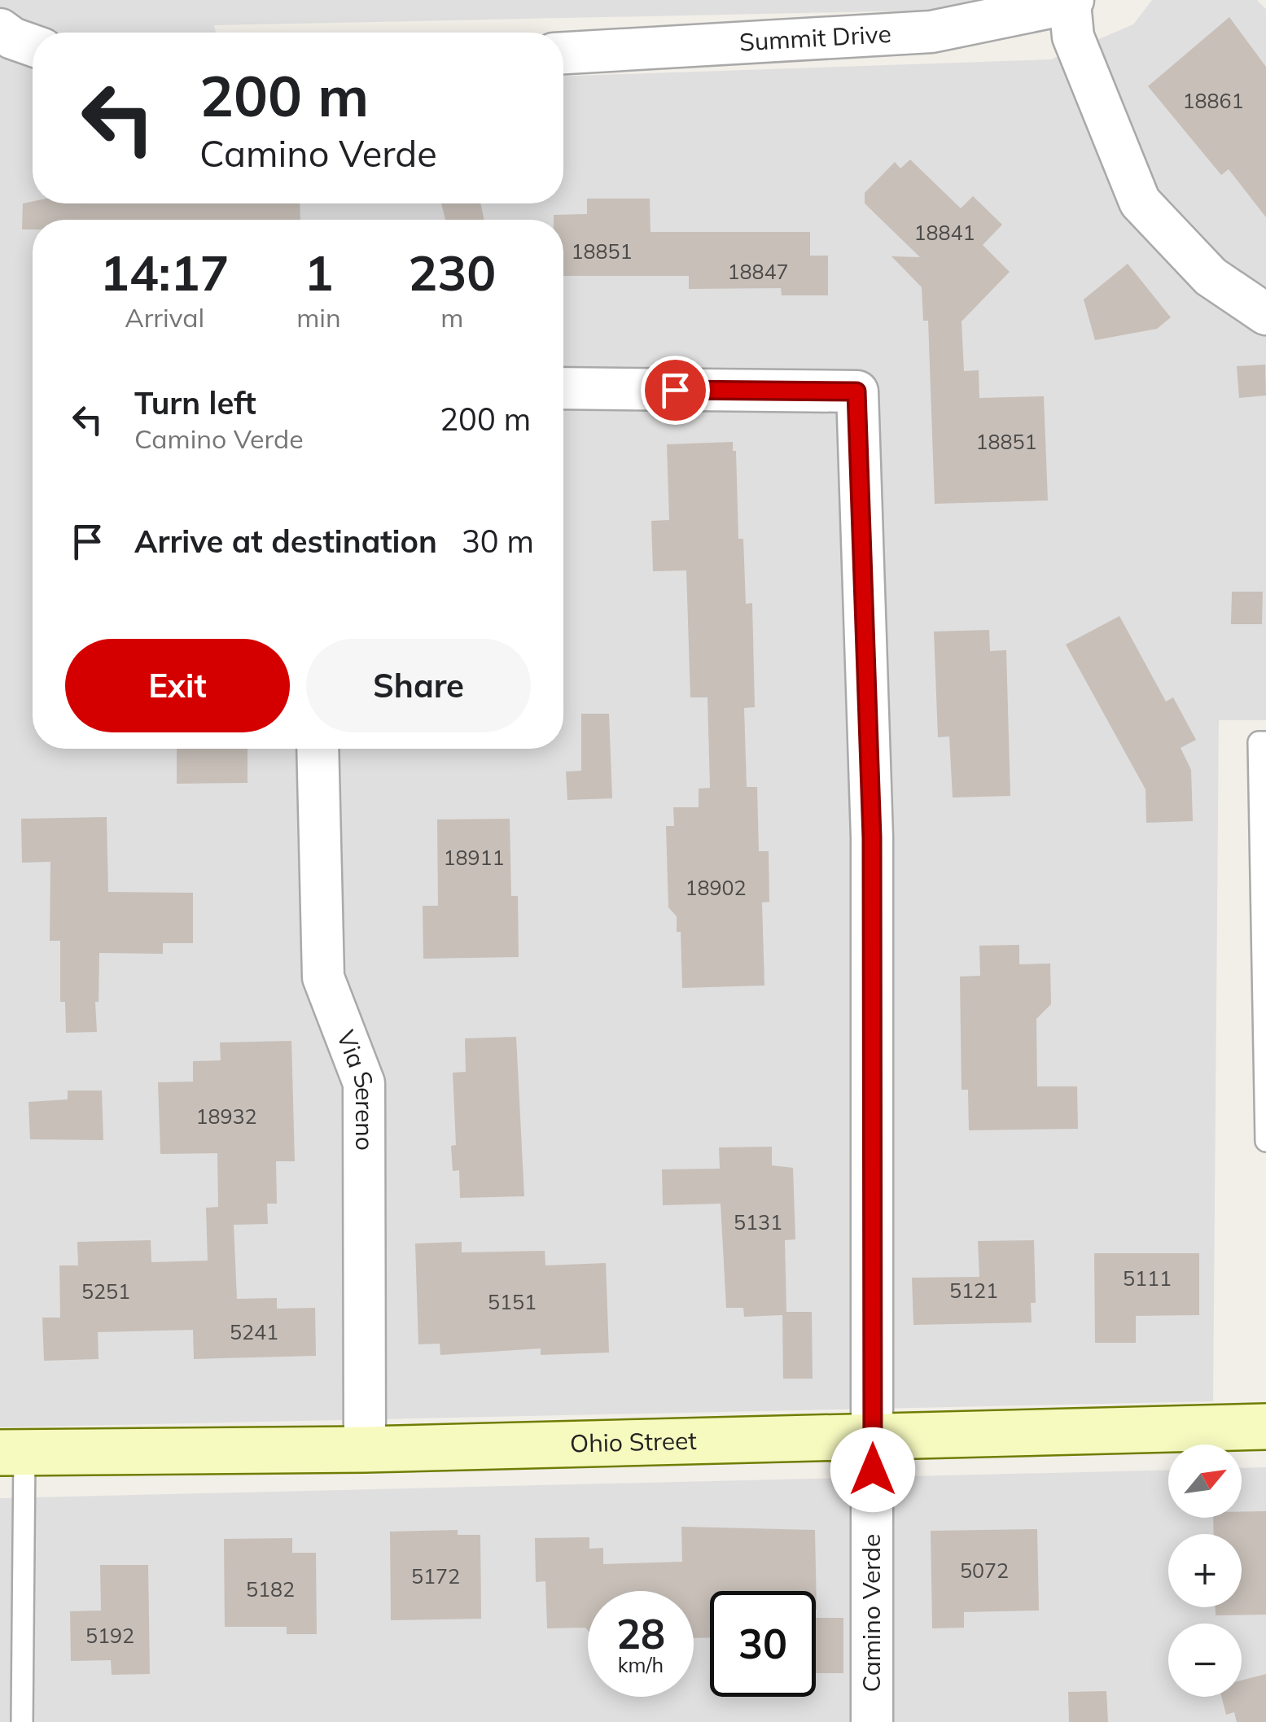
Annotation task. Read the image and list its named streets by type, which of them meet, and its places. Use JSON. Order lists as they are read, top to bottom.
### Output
{
  "streets": {
    "street": [
      "Summit Drive",
      "Via Sereno",
      "Ohio Street",
      "Camino Verde"
    ]
  },
  "crossings": [
    ["Via Sereno", "Ohio Street"],
    ["Ohio Street", "Camino Verde"]
  ],
  "house_numbers": [
    "18861",
    "18841",
    "18851",
    "18847",
    "18851",
    "18911",
    "18902",
    "18932",
    "5131",
    "5111",
    "5121",
    "5251",
    "5151",
    "5241",
    "5072",
    "5172",
    "5182",
    "5192"
  ],
  "north": "top right",
  "page": {
    "turn": ["200 m", "Camino Verde"],
    "eta": [
      "14:17",
      "Arrival",
      "1",
      "min",
      "230",
      "m"
    ],
    "list": [
      {
        "name": "Turn left",
        "note": "Camino Verde",
        "value": "200 m"
      },
      {
        "name": "Arrive at destination",
        "value": "30 m"
      }
    ],
    "buttons": ["Exit", "Share"],
    "map_buttons": ["+", "−"],
    "speed": "28 km/h",
    "limit": "30"
  }
}
